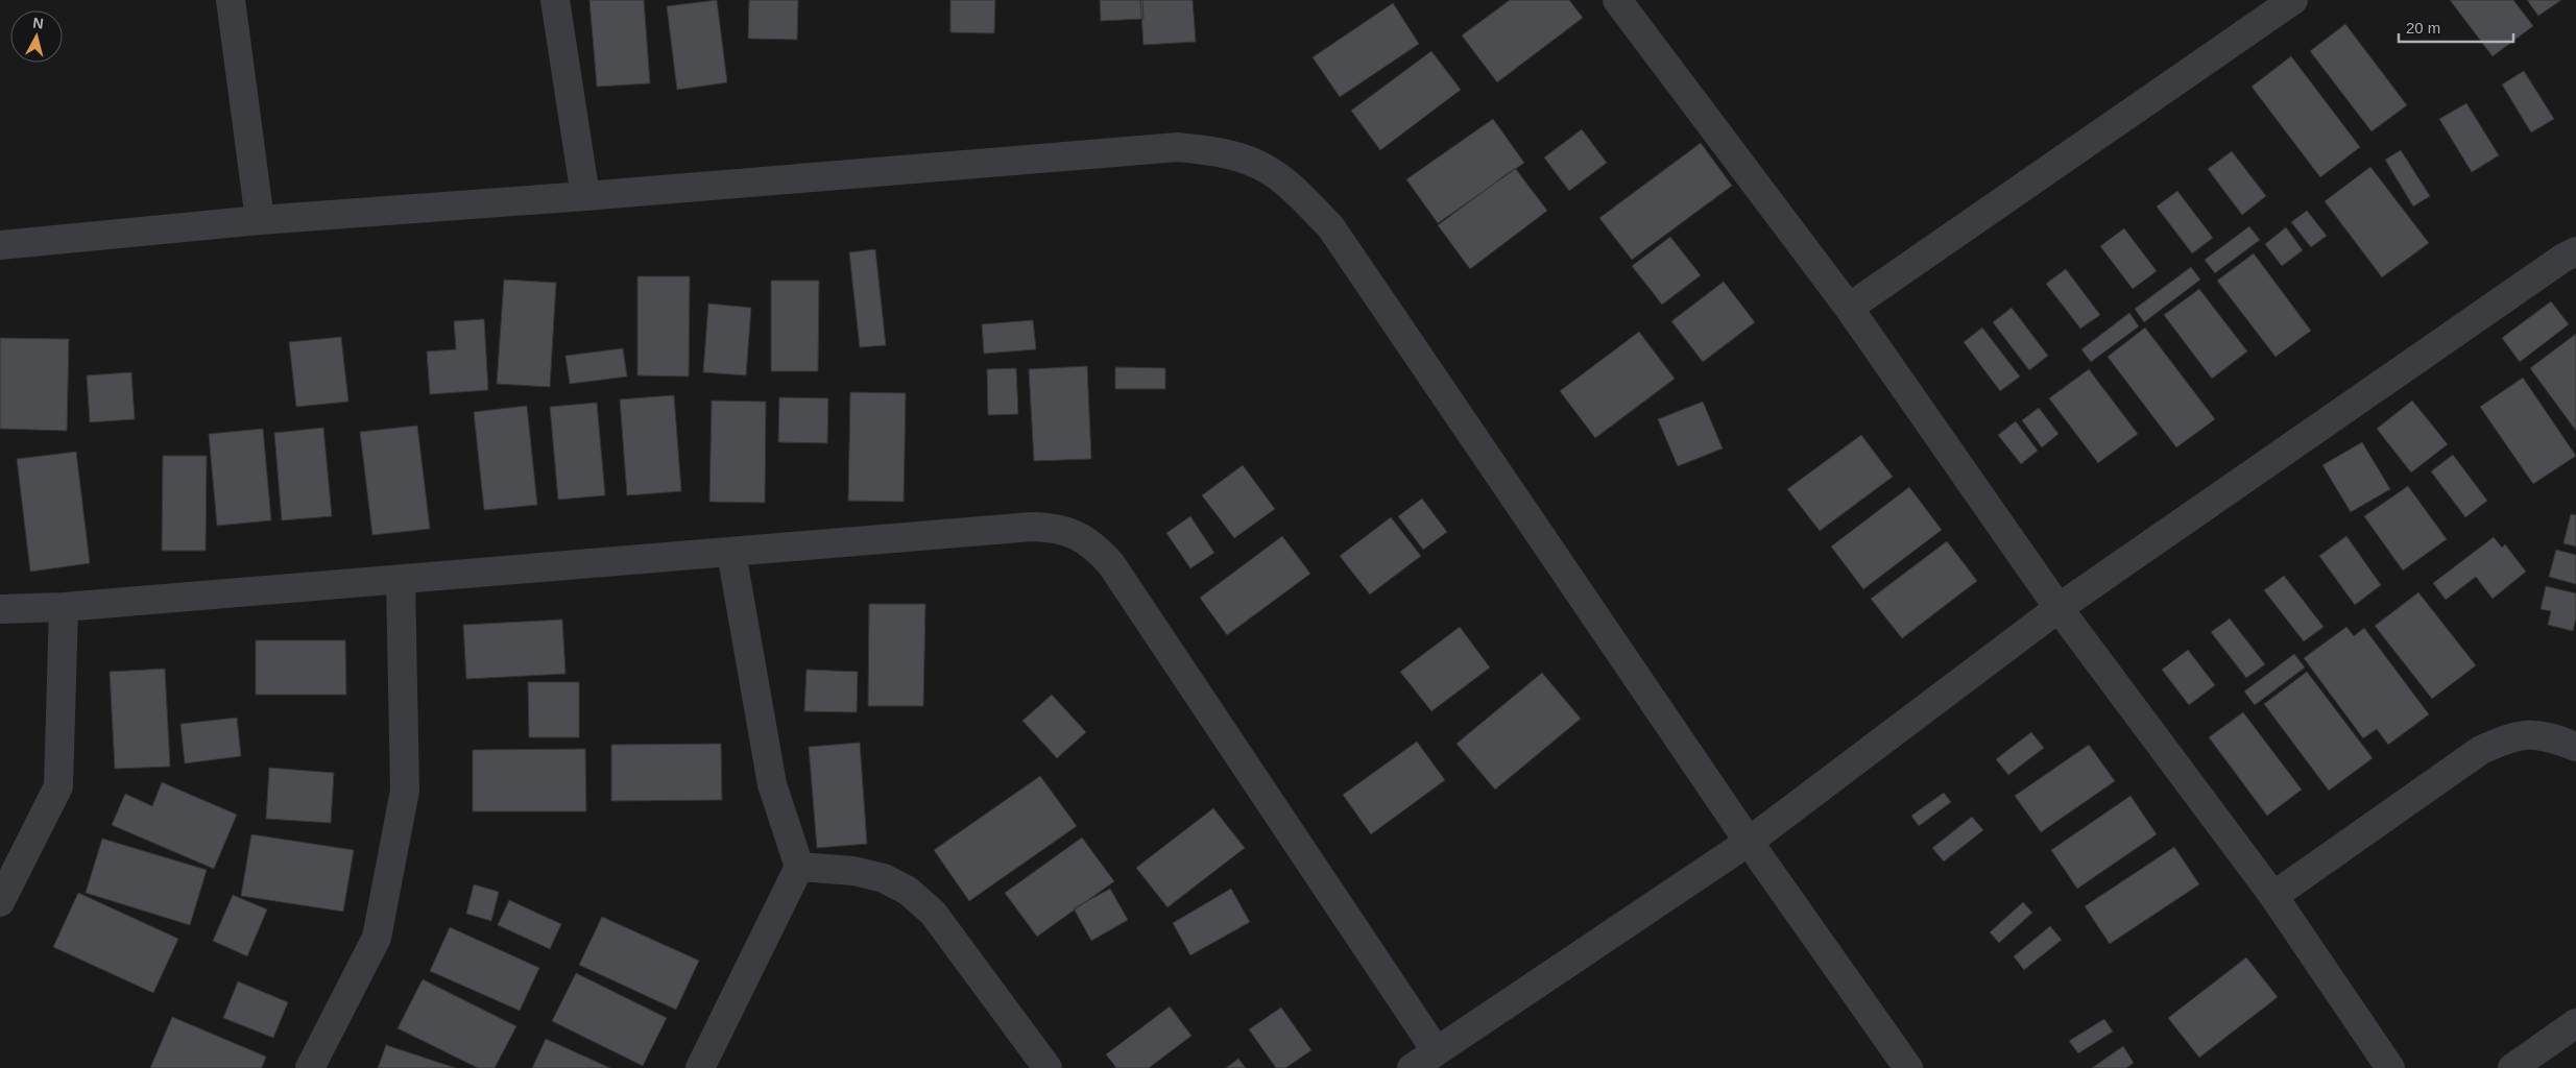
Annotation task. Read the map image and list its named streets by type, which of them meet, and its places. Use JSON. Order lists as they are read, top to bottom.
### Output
{
  "scale_bar": "20 m",
  "north": "top"
}
